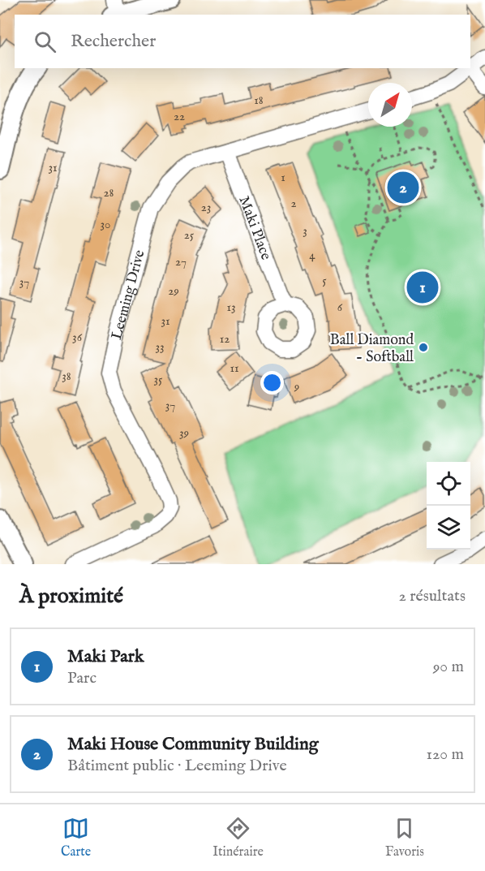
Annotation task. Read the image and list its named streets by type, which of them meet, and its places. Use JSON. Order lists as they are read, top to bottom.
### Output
{
  "streets": {
    "street": ["Maki Place", "Leeming Drive"]
  },
  "crossings": [
    ["Maki Place", "Leeming Drive"]
  ],
  "places": ["Ball Diamond - Softball"],
  "house_numbers": [
    "18",
    "22",
    "31",
    "1",
    "28",
    "2",
    "23",
    "30",
    "3",
    "25",
    "4",
    "27",
    "5",
    "37",
    "29",
    "13",
    "6",
    "31",
    "36",
    "12",
    "33",
    "11",
    "38",
    "35",
    "9",
    "37",
    "39"
  ],
  "north": "top right",
  "page": {
    "search": "Rechercher",
    "pins": ["2", "1"],
    "heading": ["À proximité", "2 résultats"],
    "list": [
      {
        "mark": "1",
        "name": "Maki Park",
        "note": "Parc",
        "value": "90 m"
      },
      {
        "mark": "2",
        "name": "Maki House Community Building",
        "note": "Bâtiment public · Leeming Drive",
        "value": "120 m"
      }
    ],
    "nav": ["Carte", "Itinéraire", "Favoris"]
  }
}
